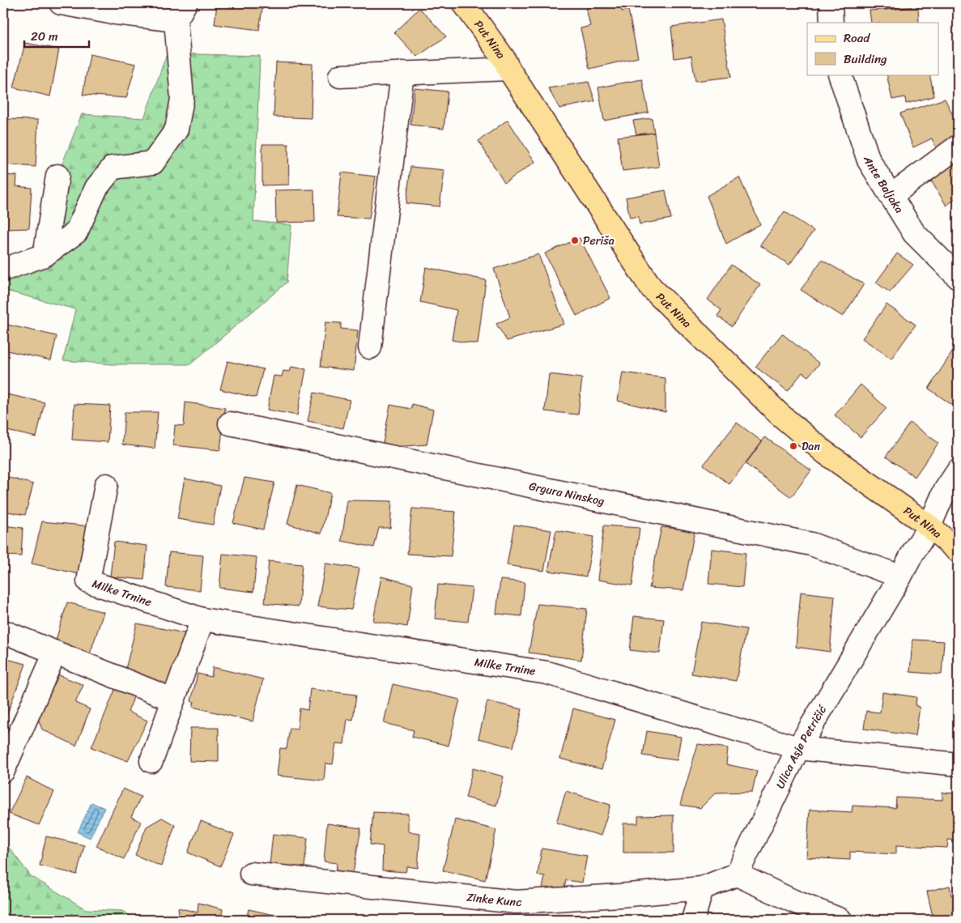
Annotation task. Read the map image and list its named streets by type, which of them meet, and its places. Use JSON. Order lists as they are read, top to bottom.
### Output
{
  "streets": {
    "main road": ["Put Nina"],
    "street": [
      "Ante Baljaka",
      "Grgura Ninskog",
      "Milke Trnine",
      "Ulica Asje Petričić",
      "Zinke Kunc"
    ]
  },
  "crossings": [
    ["Put Nina", "Ulica Asje Petričić"],
    ["Grgura Ninskog", "Ulica Asje Petričić"],
    ["Milke Trnine", "Ulica Asje Petričić"],
    ["Ulica Asje Petričić", "Zinke Kunc"]
  ],
  "places": ["Periša", "Dan"],
  "legend": ["Road", "Building"],
  "scale_bar": "20 m"
}
